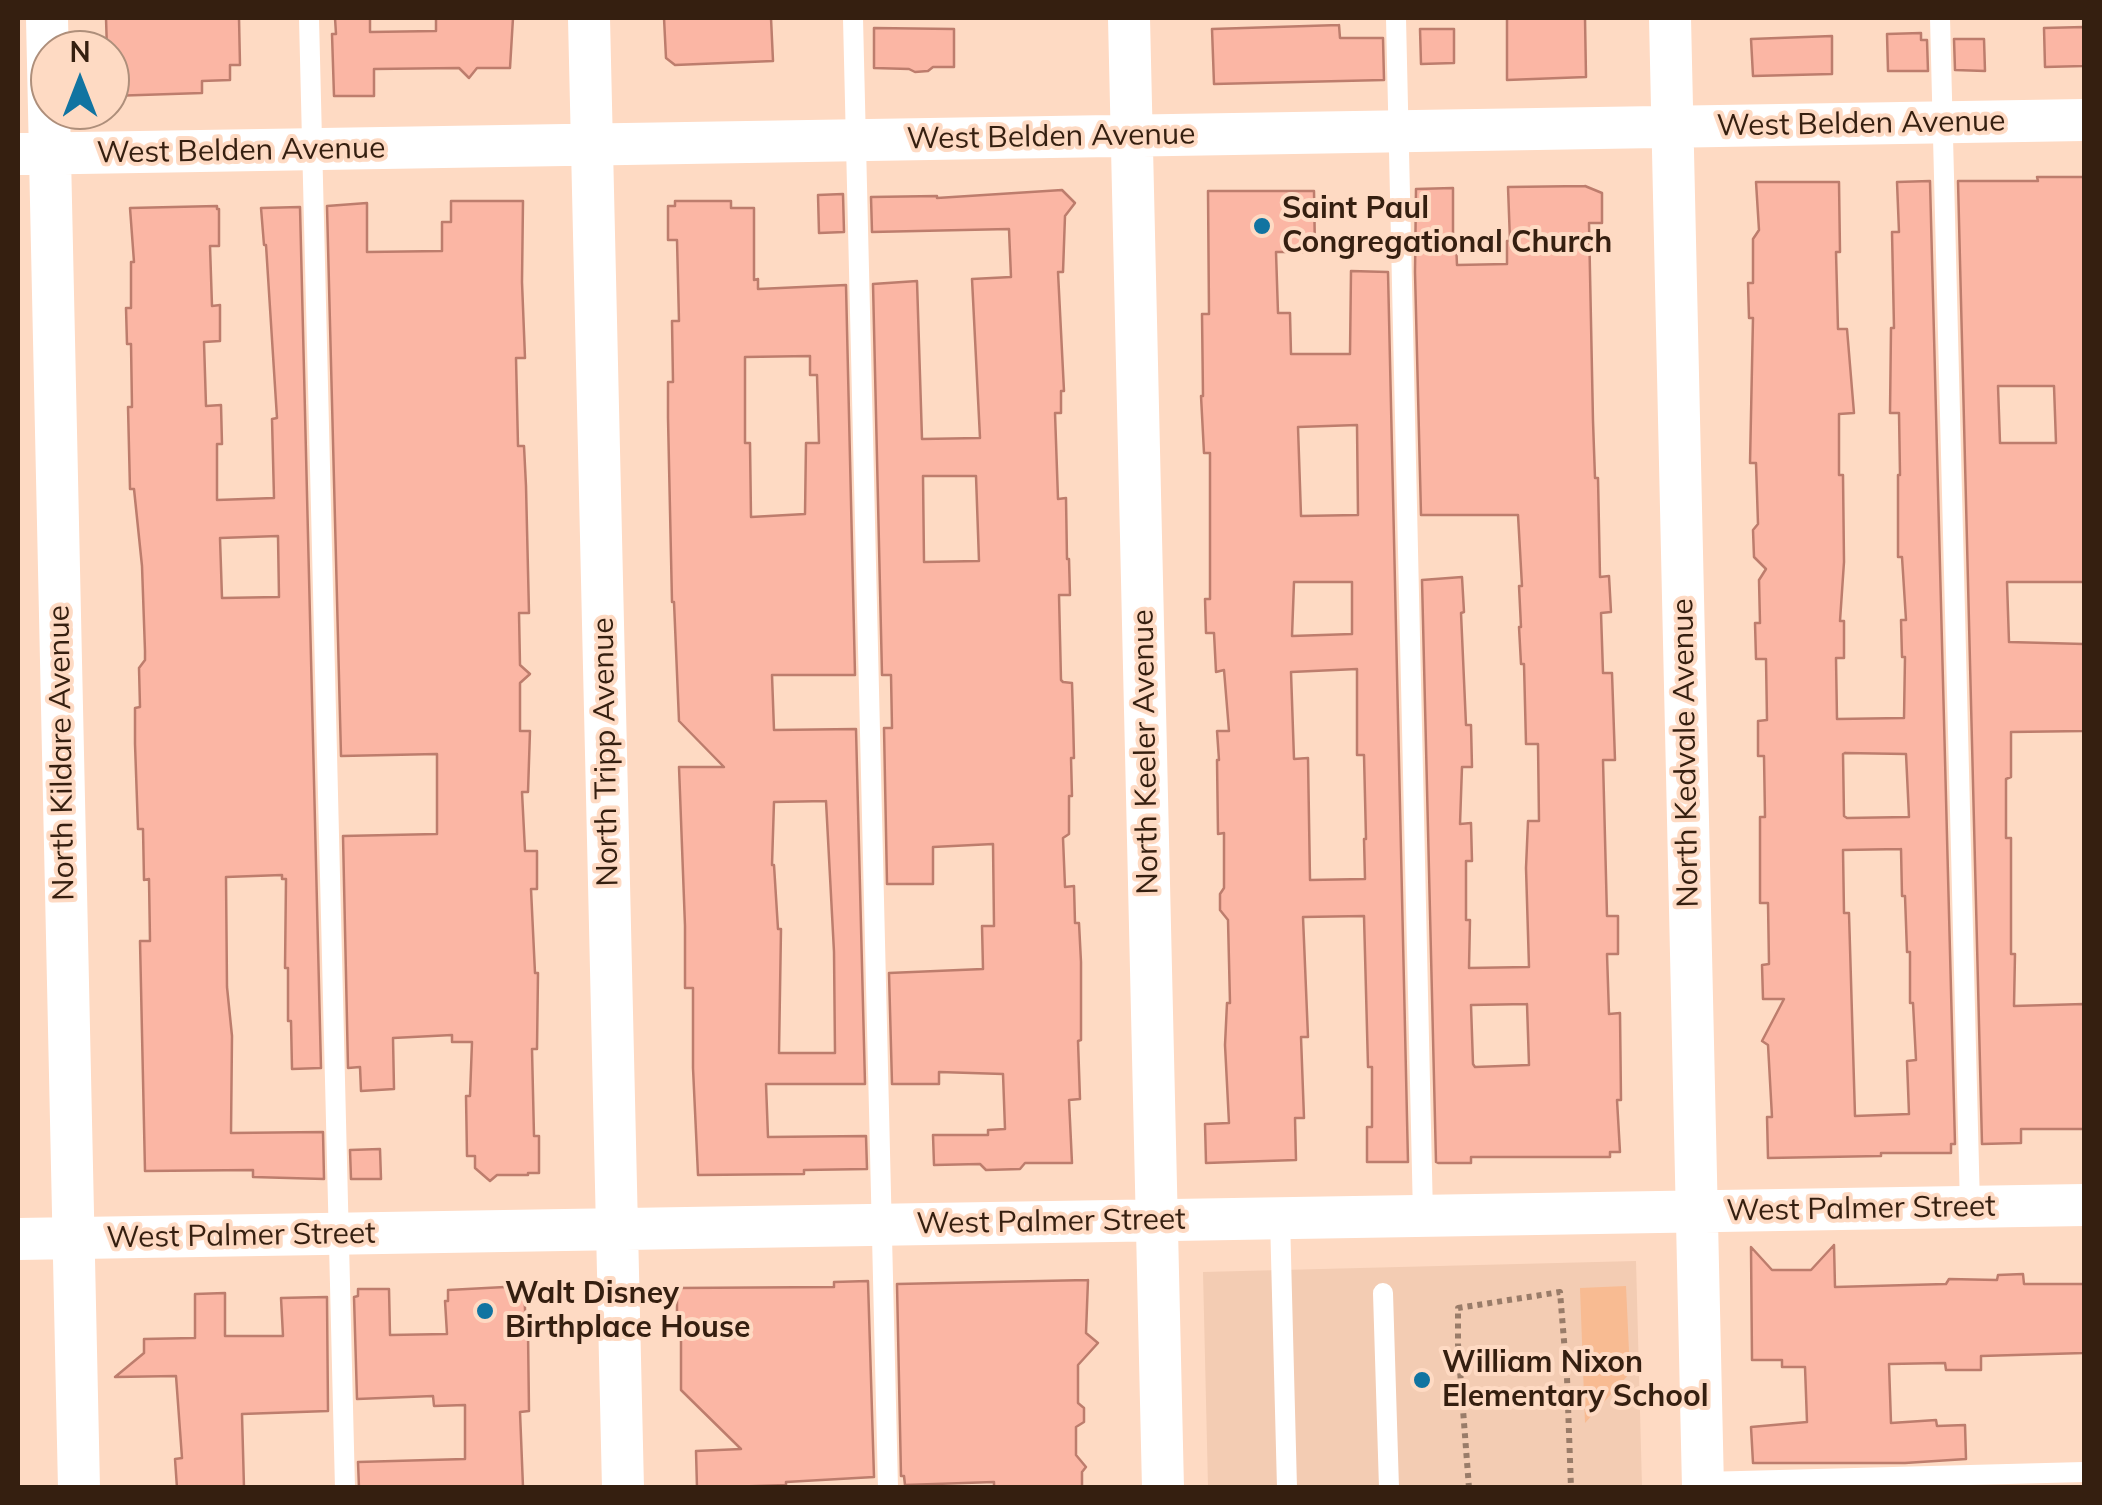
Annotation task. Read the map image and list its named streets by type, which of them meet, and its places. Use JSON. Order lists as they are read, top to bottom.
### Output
{
  "streets": {
    "street": [
      "West Belden Avenue",
      "North Tripp Avenue",
      "North Keeler Avenue",
      "North Kildare Avenue",
      "North Kedvale Avenue",
      "West Palmer Street"
    ]
  },
  "crossings": [
    ["West Belden Avenue", "North Tripp Avenue"],
    ["West Belden Avenue", "North Keeler Avenue"],
    ["West Belden Avenue", "North Kildare Avenue"],
    ["West Belden Avenue", "North Kedvale Avenue"],
    ["North Tripp Avenue", "West Palmer Street"],
    ["North Keeler Avenue", "West Palmer Street"],
    ["North Kildare Avenue", "West Palmer Street"],
    ["North Kedvale Avenue", "West Palmer Street"]
  ],
  "places": ["Saint Paul Congregational Church", "Walt Disney Birthplace House", "William Nixon Elementary School"],
  "north": "top"
}
